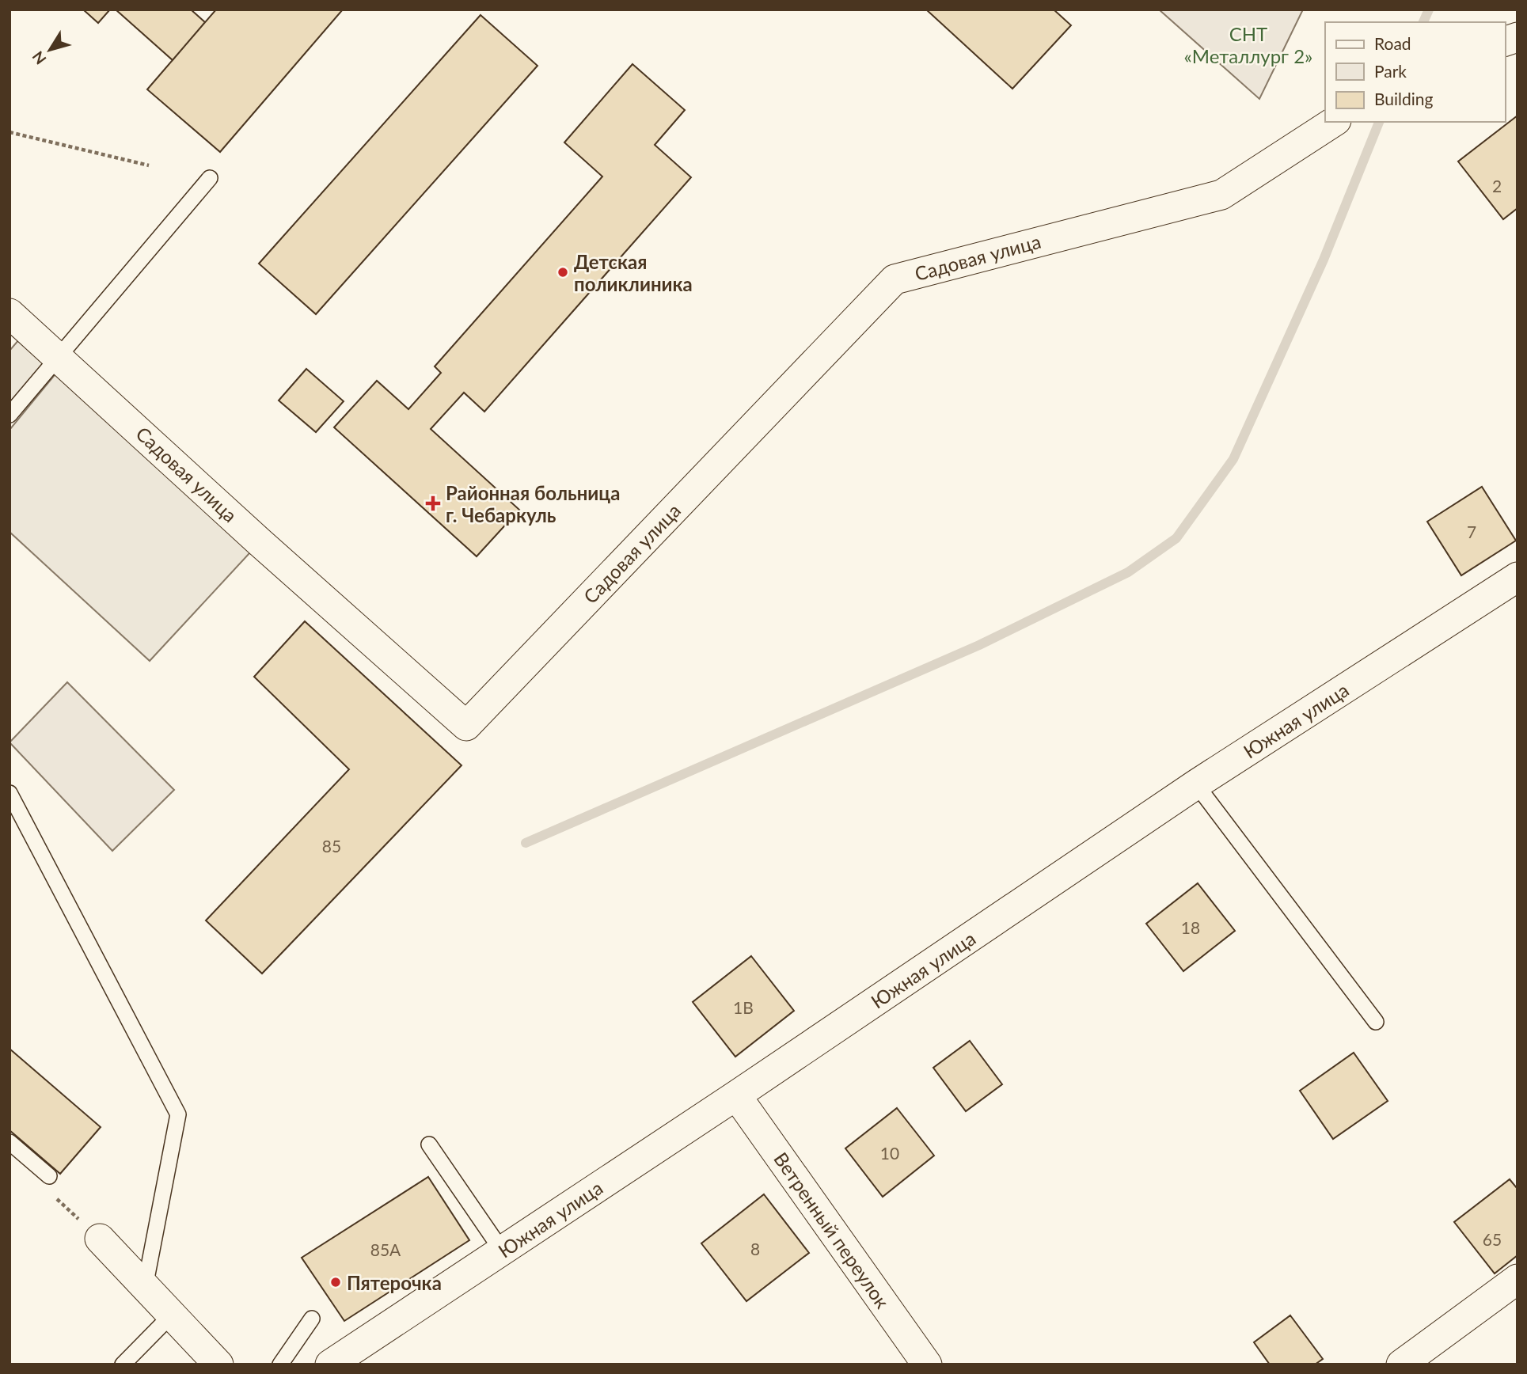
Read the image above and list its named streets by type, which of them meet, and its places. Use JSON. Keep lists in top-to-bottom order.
{
  "streets": {
    "street": ["Садовая улица", "Южная улица", "Ветренный переулок"]
  },
  "crossings": [
    ["Южная улица", "Ветренный переулок"]
  ],
  "parks": ["СНТ «Металлург 2»"],
  "places": {
    "other": ["Детская поликлиника", "Пятерочка"],
    "health": ["Районная больница г. Чебаркуль"]
  },
  "house_numbers": [
    "2",
    "7",
    "85",
    "18",
    "1В",
    "10",
    "65",
    "8",
    "85А"
  ],
  "legend": ["Road", "Park", "Building"],
  "north": "bottom left"
}
